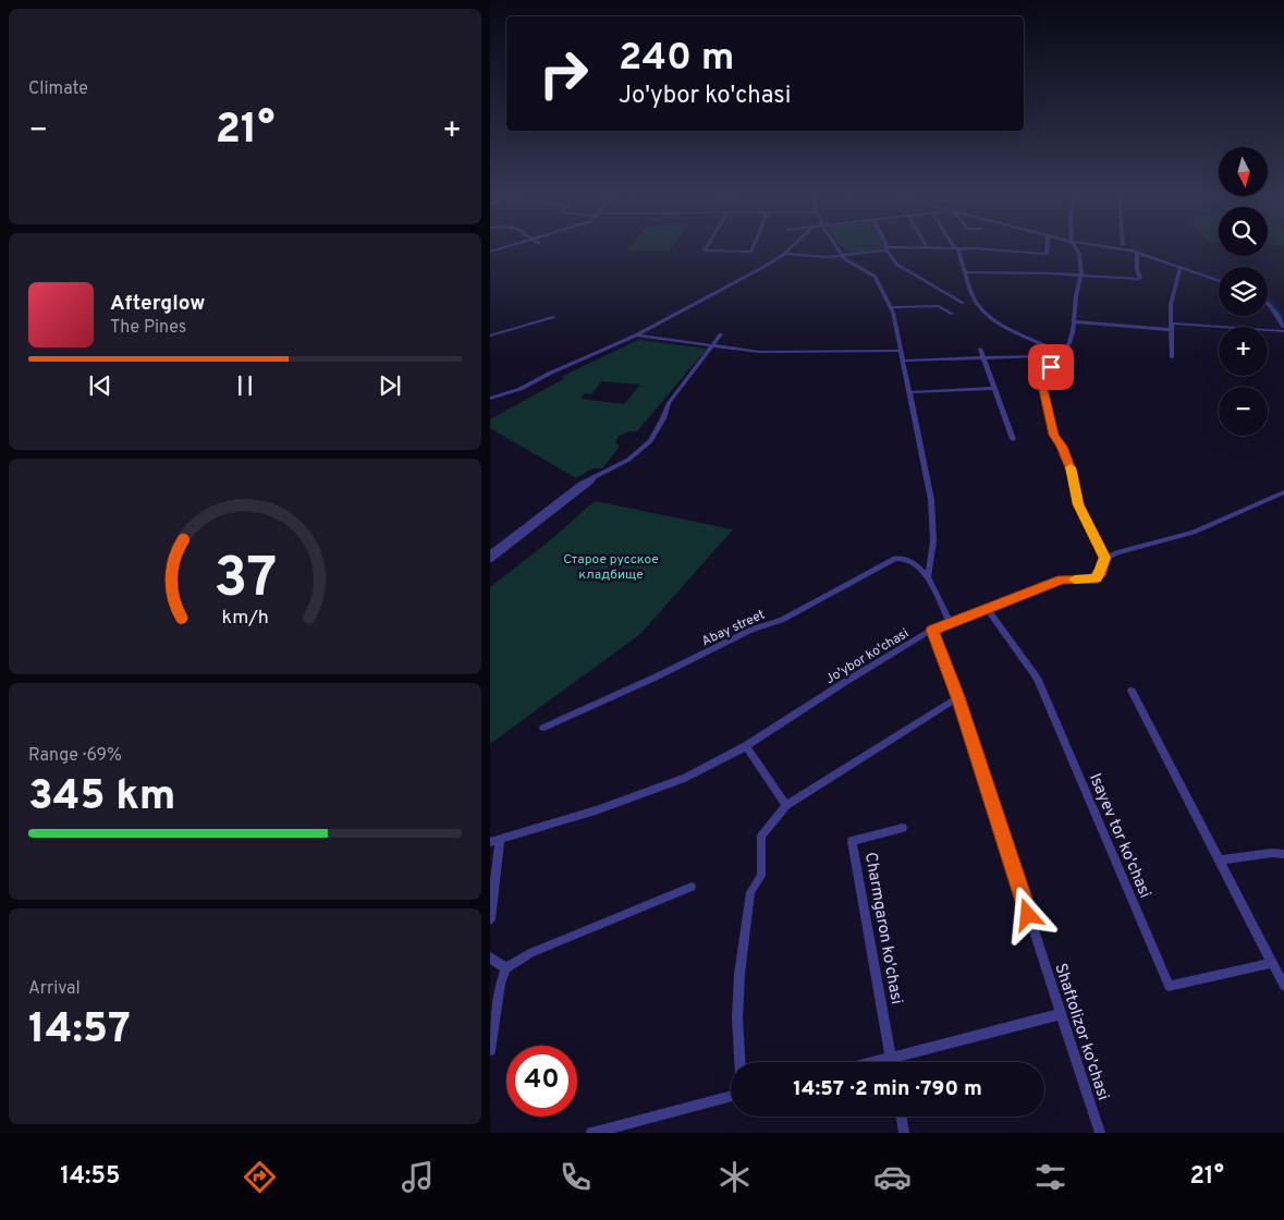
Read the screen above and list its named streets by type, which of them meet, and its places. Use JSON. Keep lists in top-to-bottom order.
{
  "streets": {
    "street": [
      "Abay street",
      "Jo'ybor ko'chasi",
      "Isayev tor ko'chasi",
      "Charmgaron ko'chasi",
      "Shaftolizor ko'chasi"
    ]
  },
  "crossings": [
    ["Jo'ybor ko'chasi", "Isayev tor ko'chasi"],
    ["Jo'ybor ko'chasi", "Shaftolizor ko'chasi"]
  ],
  "parks": ["Старое русское кладбище"],
  "north": "bottom",
  "page": {
    "tile": [
      "Climate",
      ["Range · 69%", "345 km"],
      ["Arrival", "14:57"]
    ],
    "turn": ["240 m", "Jo'ybor ko'chasi"],
    "heat": ["−", "21°", "+"],
    "map_buttons": ["+", "−"],
    "song": ["Afterglow", "The Pines"],
    "limit": "40",
    "trip": "14:57 · 2 min · 790 m",
    "tabs": ["14:55", "21°"],
    "gauge": ["37", "km/h"]
  }
}
